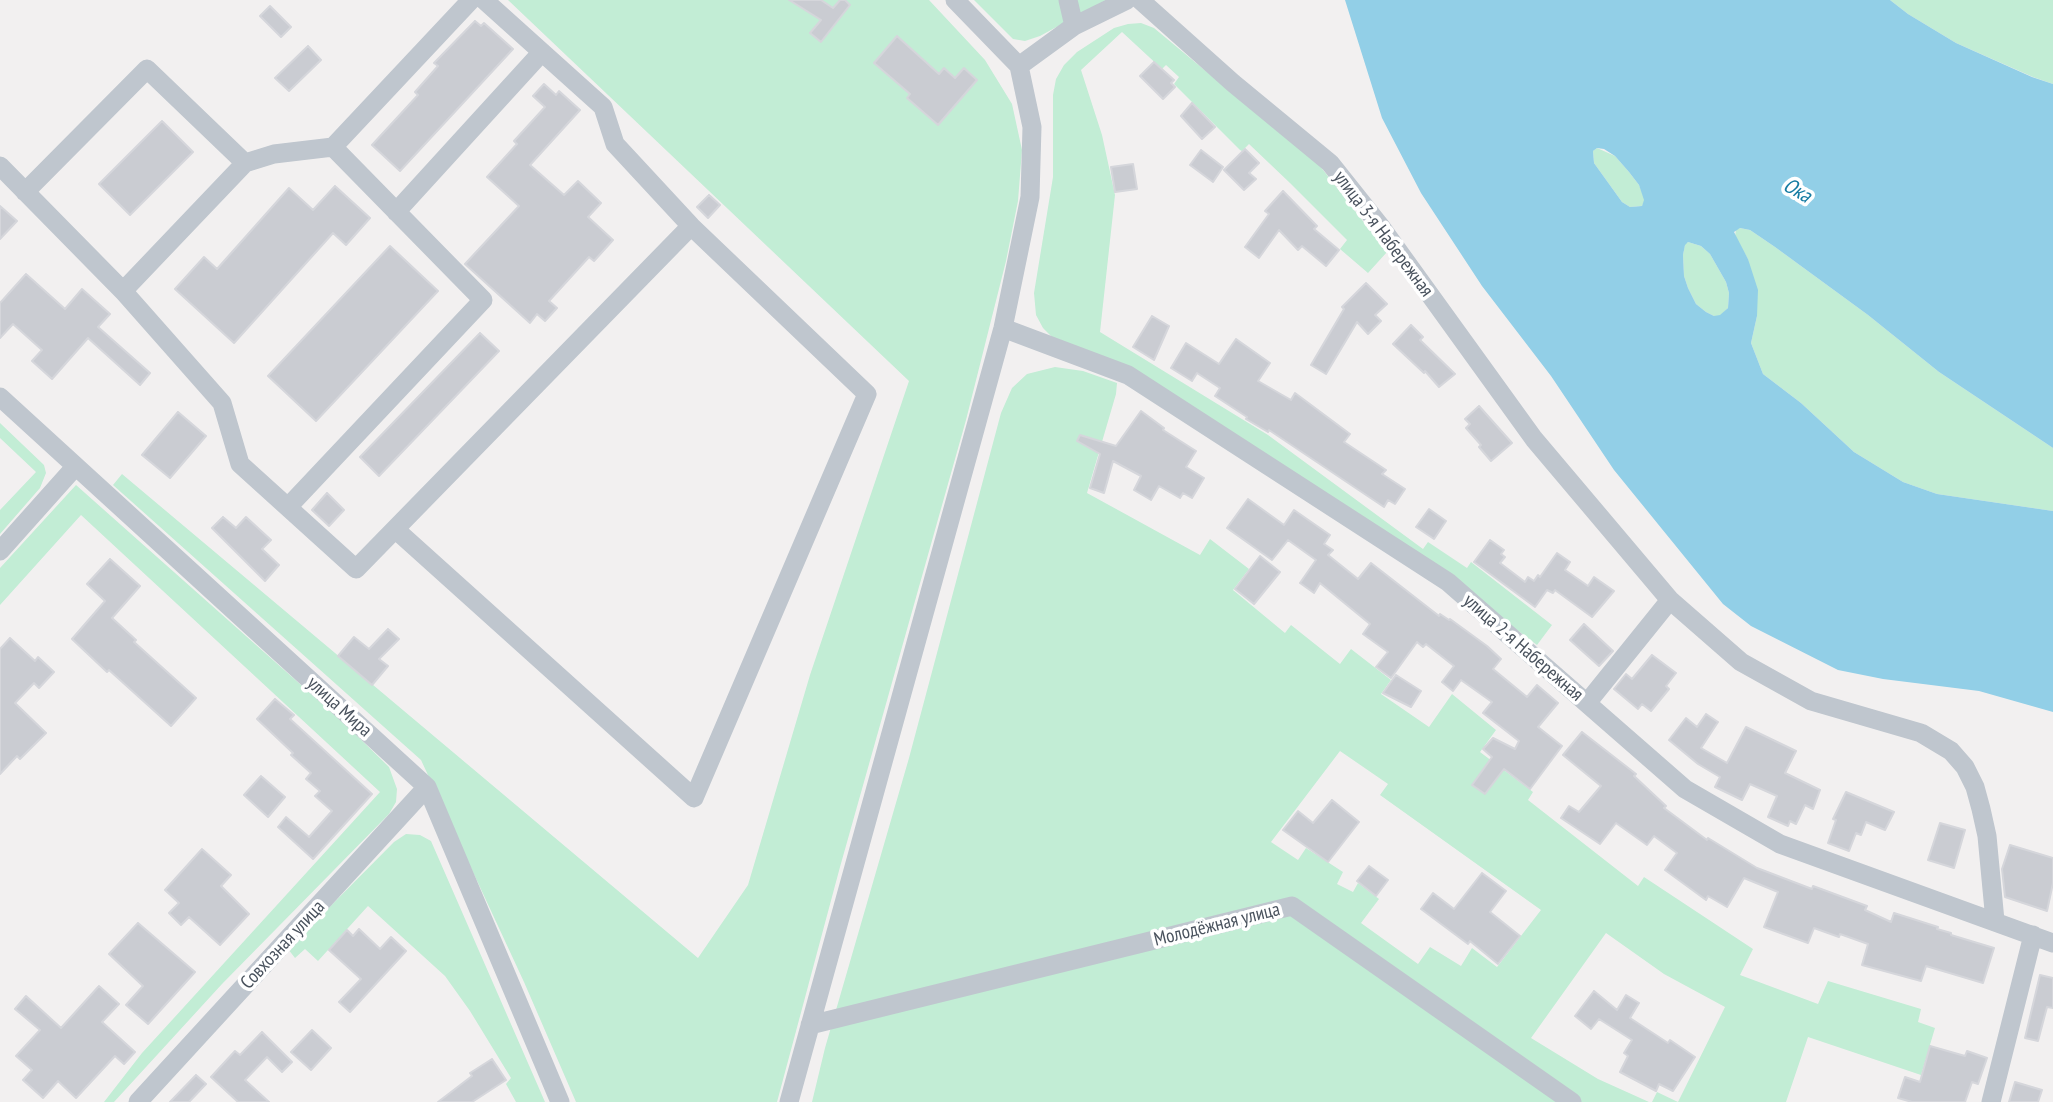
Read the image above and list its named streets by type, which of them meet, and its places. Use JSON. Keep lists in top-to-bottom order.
{
  "streets": {
    "street": [
      "улица 3-я Набережная",
      "улица 2-я Набережная",
      "улица Мира",
      "Молодёжная улица",
      "Совхозная улица"
    ]
  },
  "crossings": [
    ["улица 3-я Набережная", "улица 2-я Набережная"],
    ["улица Мира", "Совхозная улица"]
  ],
  "water": ["Ока"]
}
